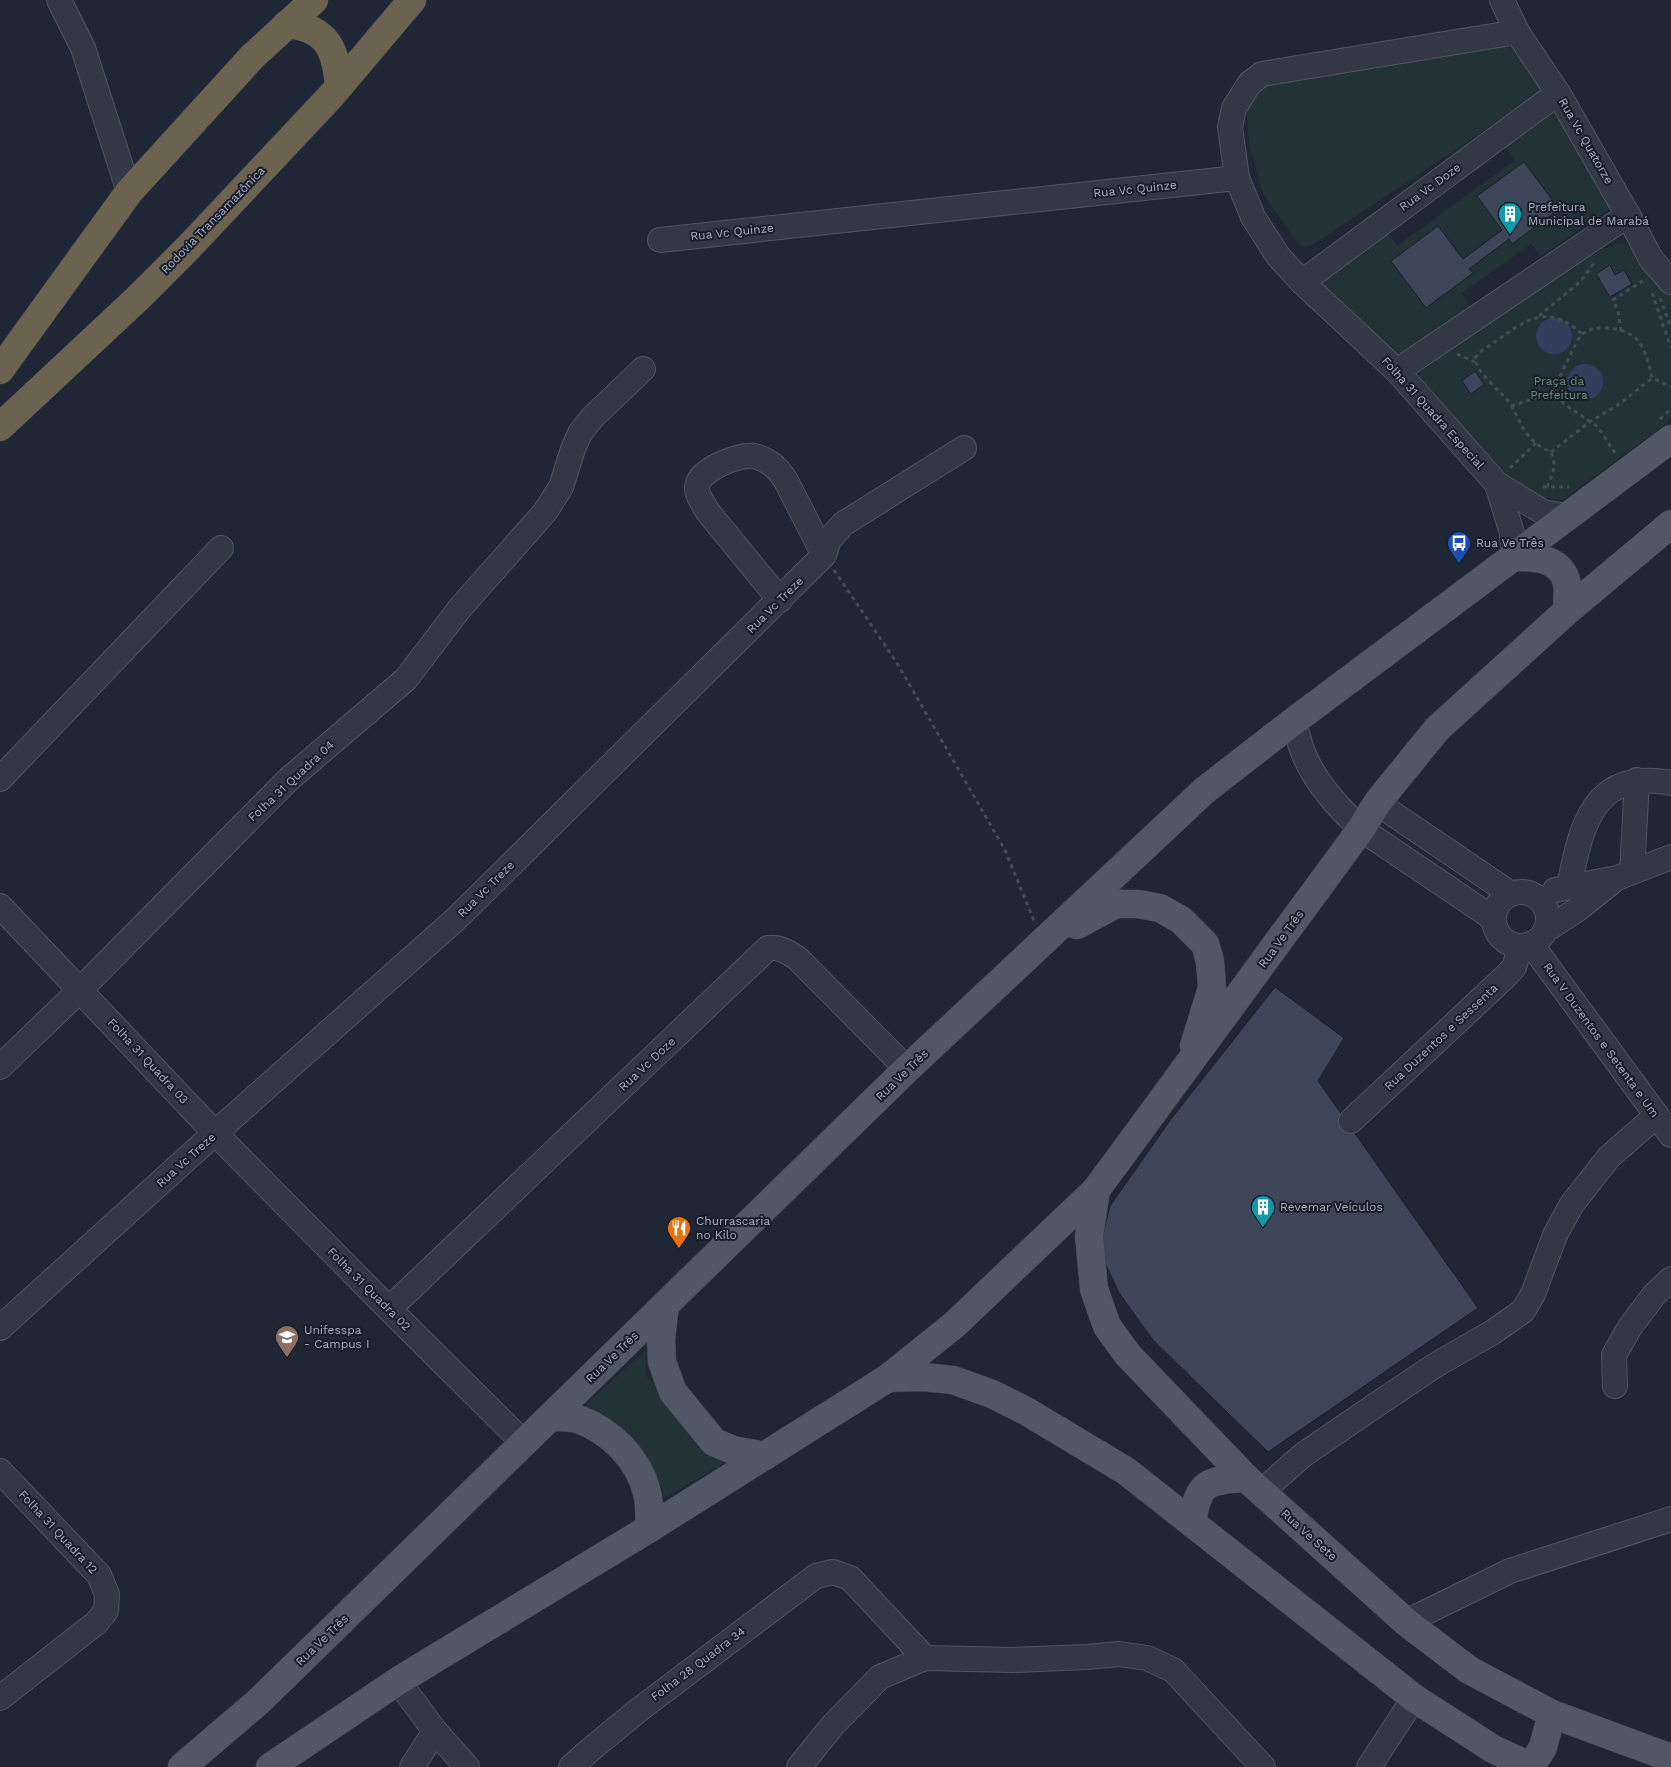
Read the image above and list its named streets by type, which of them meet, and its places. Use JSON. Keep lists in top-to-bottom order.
{
  "streets": {
    "highway": ["Rodovia Transamazônica"],
    "main road": ["Rua Ve Três", "Rua Ve Sete"],
    "street": [
      "Rua Vc Quatorze",
      "Rua Vc Doze",
      "Rua Vc Quinze",
      "Folha 31 Quadra Especial",
      "Rua Vc Treze",
      "Folha 31 Quadra 04",
      "Rua Duzentos e Sessenta",
      "Rua V Duzentos e Setenta e Um",
      "Folha 31 Quadra 03",
      "Folha 31 Quadra 02",
      "Folha 31 Quadra 12",
      "Folha 28 Quadra 34"
    ]
  },
  "crossings": [
    ["Rua Vc Quatorze", "Rua Vc Doze"],
    ["Rua Vc Doze", "Folha 31 Quadra Especial"],
    ["Rua Vc Doze", "Rua Ve Três"],
    ["Rua Vc Doze", "Folha 31 Quadra 02"],
    ["Rua Vc Quinze", "Folha 31 Quadra Especial"],
    ["Folha 31 Quadra Especial", "Rua Ve Três"],
    ["Rua Vc Treze", "Folha 31 Quadra 03"],
    ["Rua Vc Treze", "Folha 31 Quadra 02"],
    ["Folha 31 Quadra 04", "Folha 31 Quadra 03"],
    ["Rua Ve Três", "Folha 31 Quadra 02"],
    ["Rua Ve Três", "Rua Ve Sete"],
    ["Rua Duzentos e Sessenta", "Rua V Duzentos e Setenta e Um"],
    ["Folha 31 Quadra 03", "Folha 31 Quadra 02"]
  ],
  "parks": ["Praça da Prefeitura"],
  "places": {
    "building": ["Prefeitura Municipal de Marabá", "Revemar Veículos"],
    "bus stop": ["Rua Ve Três"],
    "restaurant": ["Churrascaria no Kilo"],
    "school or university": ["Unifesspa - Campus I"]
  }
}
